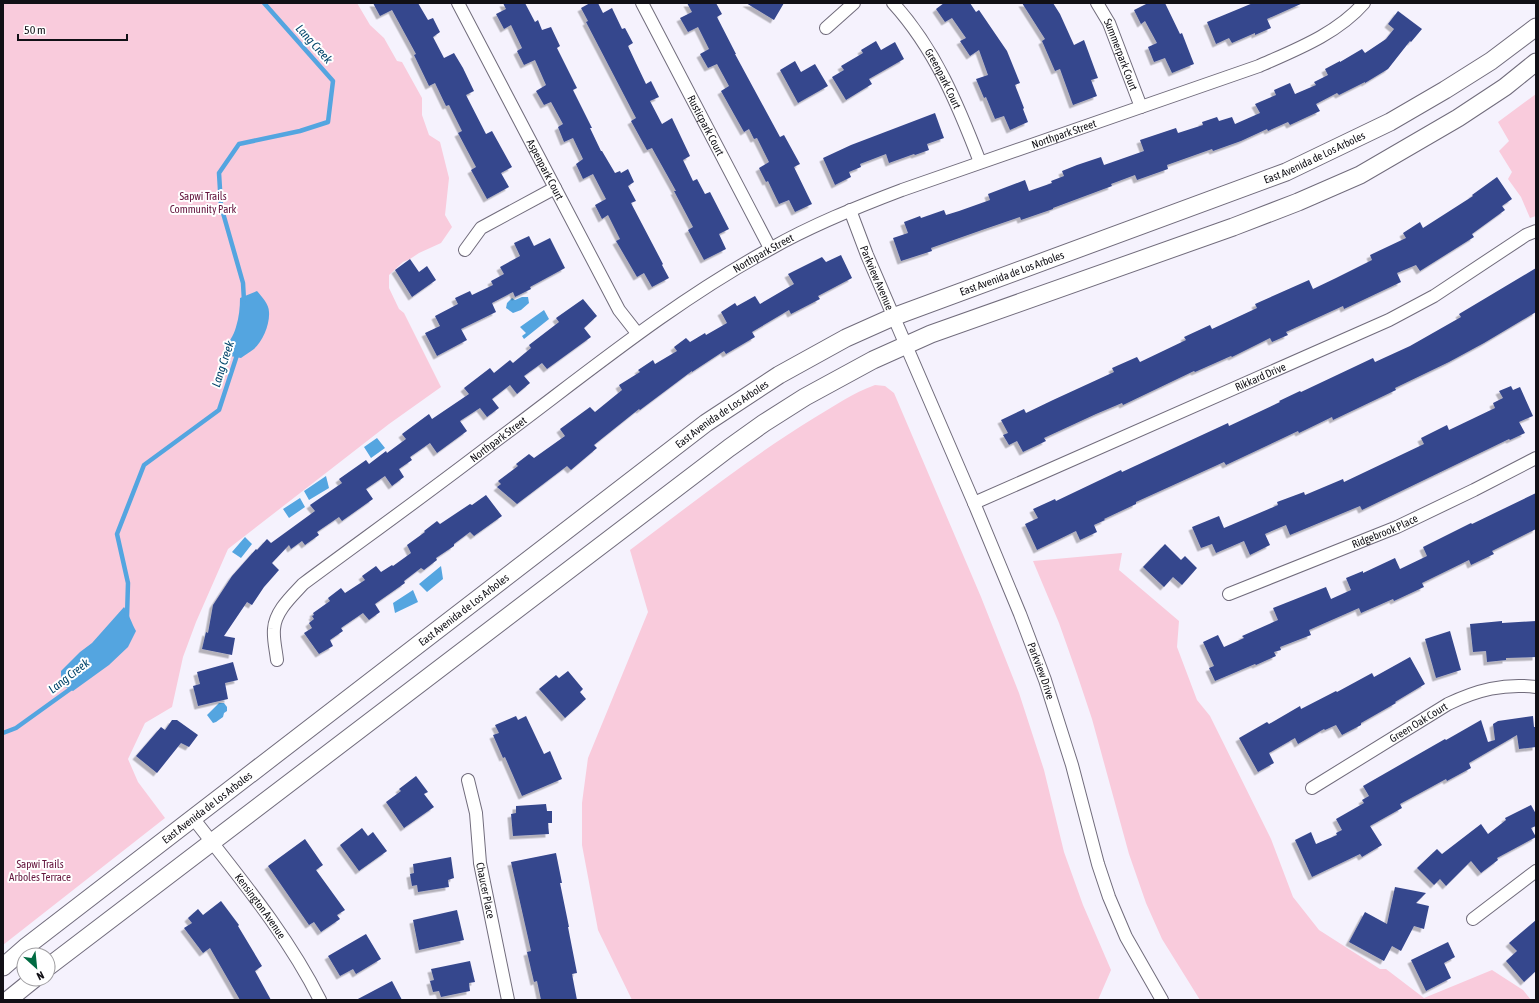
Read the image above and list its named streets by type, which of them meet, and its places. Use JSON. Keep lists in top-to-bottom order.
{
  "streets": {
    "main road": ["East Avenida de Los Arboles"],
    "street": [
      "Summerpark Court",
      "Greenpark Court",
      "Rusticpark Court",
      "Northpark Street",
      "Aspenpark Court",
      "Parkview Avenue",
      "Rikkard Drive",
      "Ridgebrook Place",
      "Parkview Drive",
      "Green Oak Court",
      "Chaucer Place",
      "Kensington Avenue"
    ]
  },
  "crossings": [
    ["Summerpark Court", "Northpark Street"],
    ["Greenpark Court", "Northpark Street"],
    ["Rusticpark Court", "Northpark Street"],
    ["Northpark Street", "Aspenpark Court"],
    ["Northpark Street", "Parkview Avenue"],
    ["East Avenida de Los Arboles", "Parkview Avenue"],
    ["East Avenida de Los Arboles", "Kensington Avenue"],
    ["Parkview Avenue", "Parkview Drive"],
    ["Rikkard Drive", "Parkview Drive"]
  ],
  "water": ["Lang Creek"],
  "parks": ["Sapwi Trails Community Park", "Sapwi Trails Arboles Terrace"],
  "scale_bar": "50 m",
  "north": "bottom right"
}
